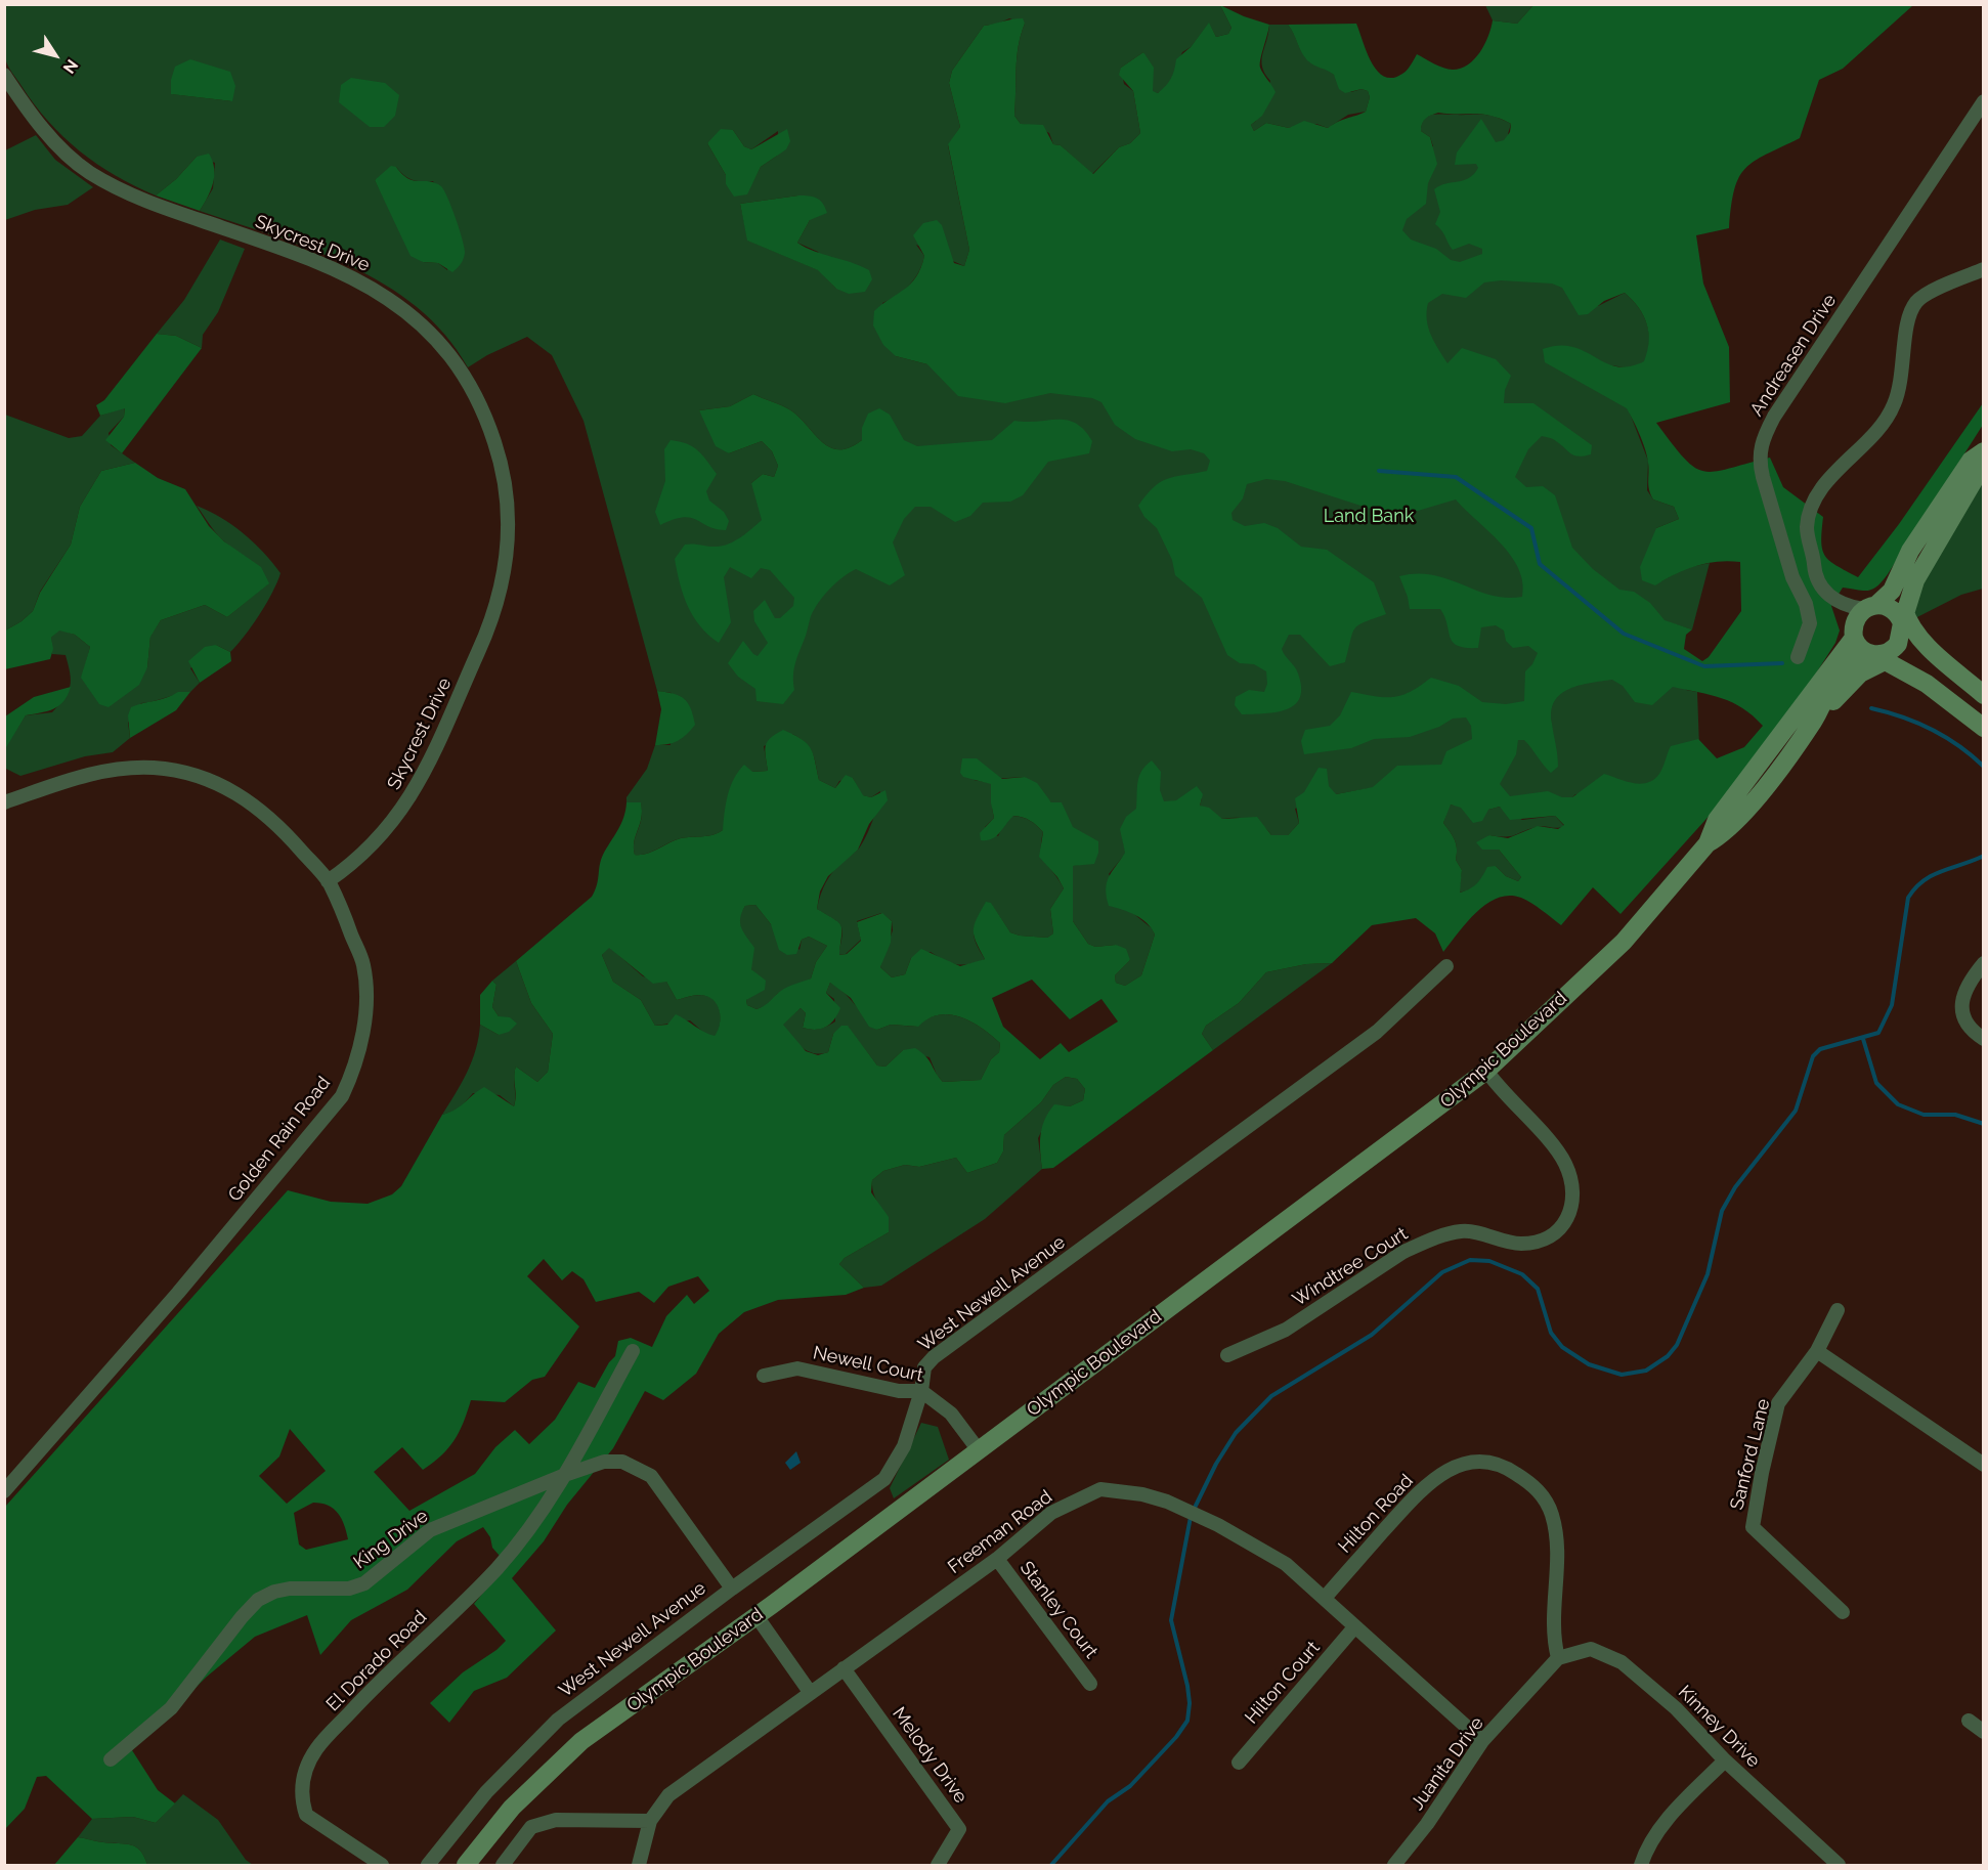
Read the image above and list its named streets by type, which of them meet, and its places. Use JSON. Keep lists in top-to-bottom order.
{
  "streets": {
    "main road": ["Olympic Boulevard"],
    "street": [
      "Skycrest Drive",
      "Andreasen Drive",
      "Golden Rain Road",
      "Windtree Court",
      "West Newell Avenue",
      "Newell Court",
      "Sanford Lane",
      "Hilton Road",
      "Freeman Road",
      "King Drive",
      "Stanley Court",
      "El Dorado Road",
      "Hilton Court",
      "Kinney Drive",
      "Melody Drive",
      "Juanita Drive"
    ]
  },
  "crossings": [
    ["Skycrest Drive", "Golden Rain Road"],
    ["Olympic Boulevard", "Windtree Court"],
    ["Olympic Boulevard", "Newell Court"],
    ["West Newell Avenue", "Newell Court"],
    ["West Newell Avenue", "King Drive"],
    ["Hilton Road", "Freeman Road"],
    ["Hilton Road", "Kinney Drive"],
    ["Hilton Road", "Juanita Drive"],
    ["Freeman Road", "Stanley Court"],
    ["Freeman Road", "Hilton Court"],
    ["Freeman Road", "Melody Drive"],
    ["Freeman Road", "Juanita Drive"],
    ["King Drive", "El Dorado Road"],
    ["Kinney Drive", "Juanita Drive"]
  ],
  "parks": ["Land Bank"],
  "north": "bottom right"
}
